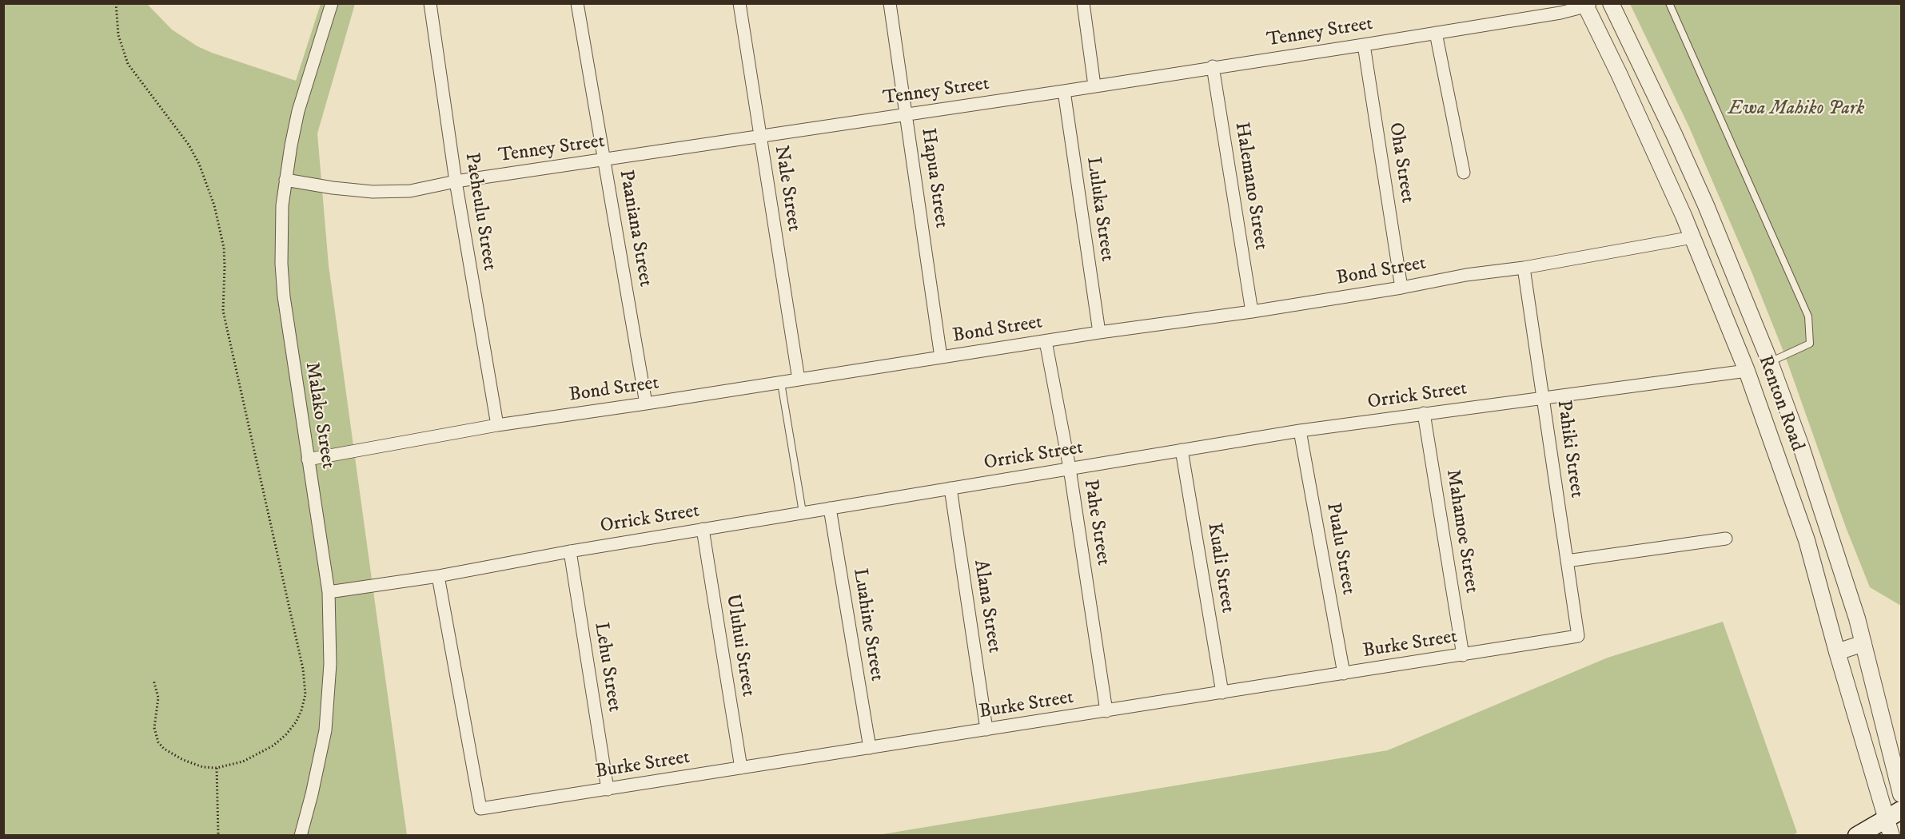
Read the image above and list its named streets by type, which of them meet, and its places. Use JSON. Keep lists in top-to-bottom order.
{
  "streets": {
    "street": [
      "Tenney Street",
      "Oha Street",
      "Hapua Street",
      "Halemano Street",
      "Nale Street",
      "Luluka Street",
      "Paeheulu Street",
      "Paaniana Street",
      "Bond Street",
      "Orrick Street",
      "Renton Road",
      "Malako Street",
      "Pahiki Street",
      "Pahe Street",
      "Mahamoe Street",
      "Pualu Street",
      "Kuali Street",
      "Alana Street",
      "Luahine Street",
      "Burke Street",
      "Uluhui Street",
      "Lehu Street"
    ]
  },
  "crossings": [
    ["Tenney Street", "Oha Street"],
    ["Tenney Street", "Hapua Street"],
    ["Tenney Street", "Halemano Street"],
    ["Tenney Street", "Nale Street"],
    ["Tenney Street", "Luluka Street"],
    ["Tenney Street", "Paeheulu Street"],
    ["Tenney Street", "Paaniana Street"],
    ["Tenney Street", "Renton Road"],
    ["Tenney Street", "Malako Street"],
    ["Oha Street", "Bond Street"],
    ["Hapua Street", "Bond Street"],
    ["Halemano Street", "Bond Street"],
    ["Nale Street", "Bond Street"],
    ["Luluka Street", "Bond Street"],
    ["Paeheulu Street", "Bond Street"],
    ["Paaniana Street", "Bond Street"],
    ["Bond Street", "Renton Road"],
    ["Bond Street", "Malako Street"],
    ["Bond Street", "Pahiki Street"],
    ["Bond Street", "Pahe Street"],
    ["Orrick Street", "Renton Road"],
    ["Orrick Street", "Malako Street"],
    ["Orrick Street", "Pahiki Street"],
    ["Orrick Street", "Pahe Street"],
    ["Orrick Street", "Mahamoe Street"],
    ["Orrick Street", "Pualu Street"],
    ["Orrick Street", "Kuali Street"],
    ["Orrick Street", "Alana Street"],
    ["Orrick Street", "Luahine Street"],
    ["Orrick Street", "Burke Street"],
    ["Orrick Street", "Uluhui Street"],
    ["Orrick Street", "Lehu Street"],
    ["Pahiki Street", "Burke Street"],
    ["Pahe Street", "Burke Street"],
    ["Mahamoe Street", "Burke Street"],
    ["Pualu Street", "Burke Street"],
    ["Kuali Street", "Burke Street"],
    ["Alana Street", "Burke Street"],
    ["Luahine Street", "Burke Street"],
    ["Burke Street", "Uluhui Street"],
    ["Burke Street", "Lehu Street"]
  ],
  "parks": ["Ewa Mahiko Park"]
}
